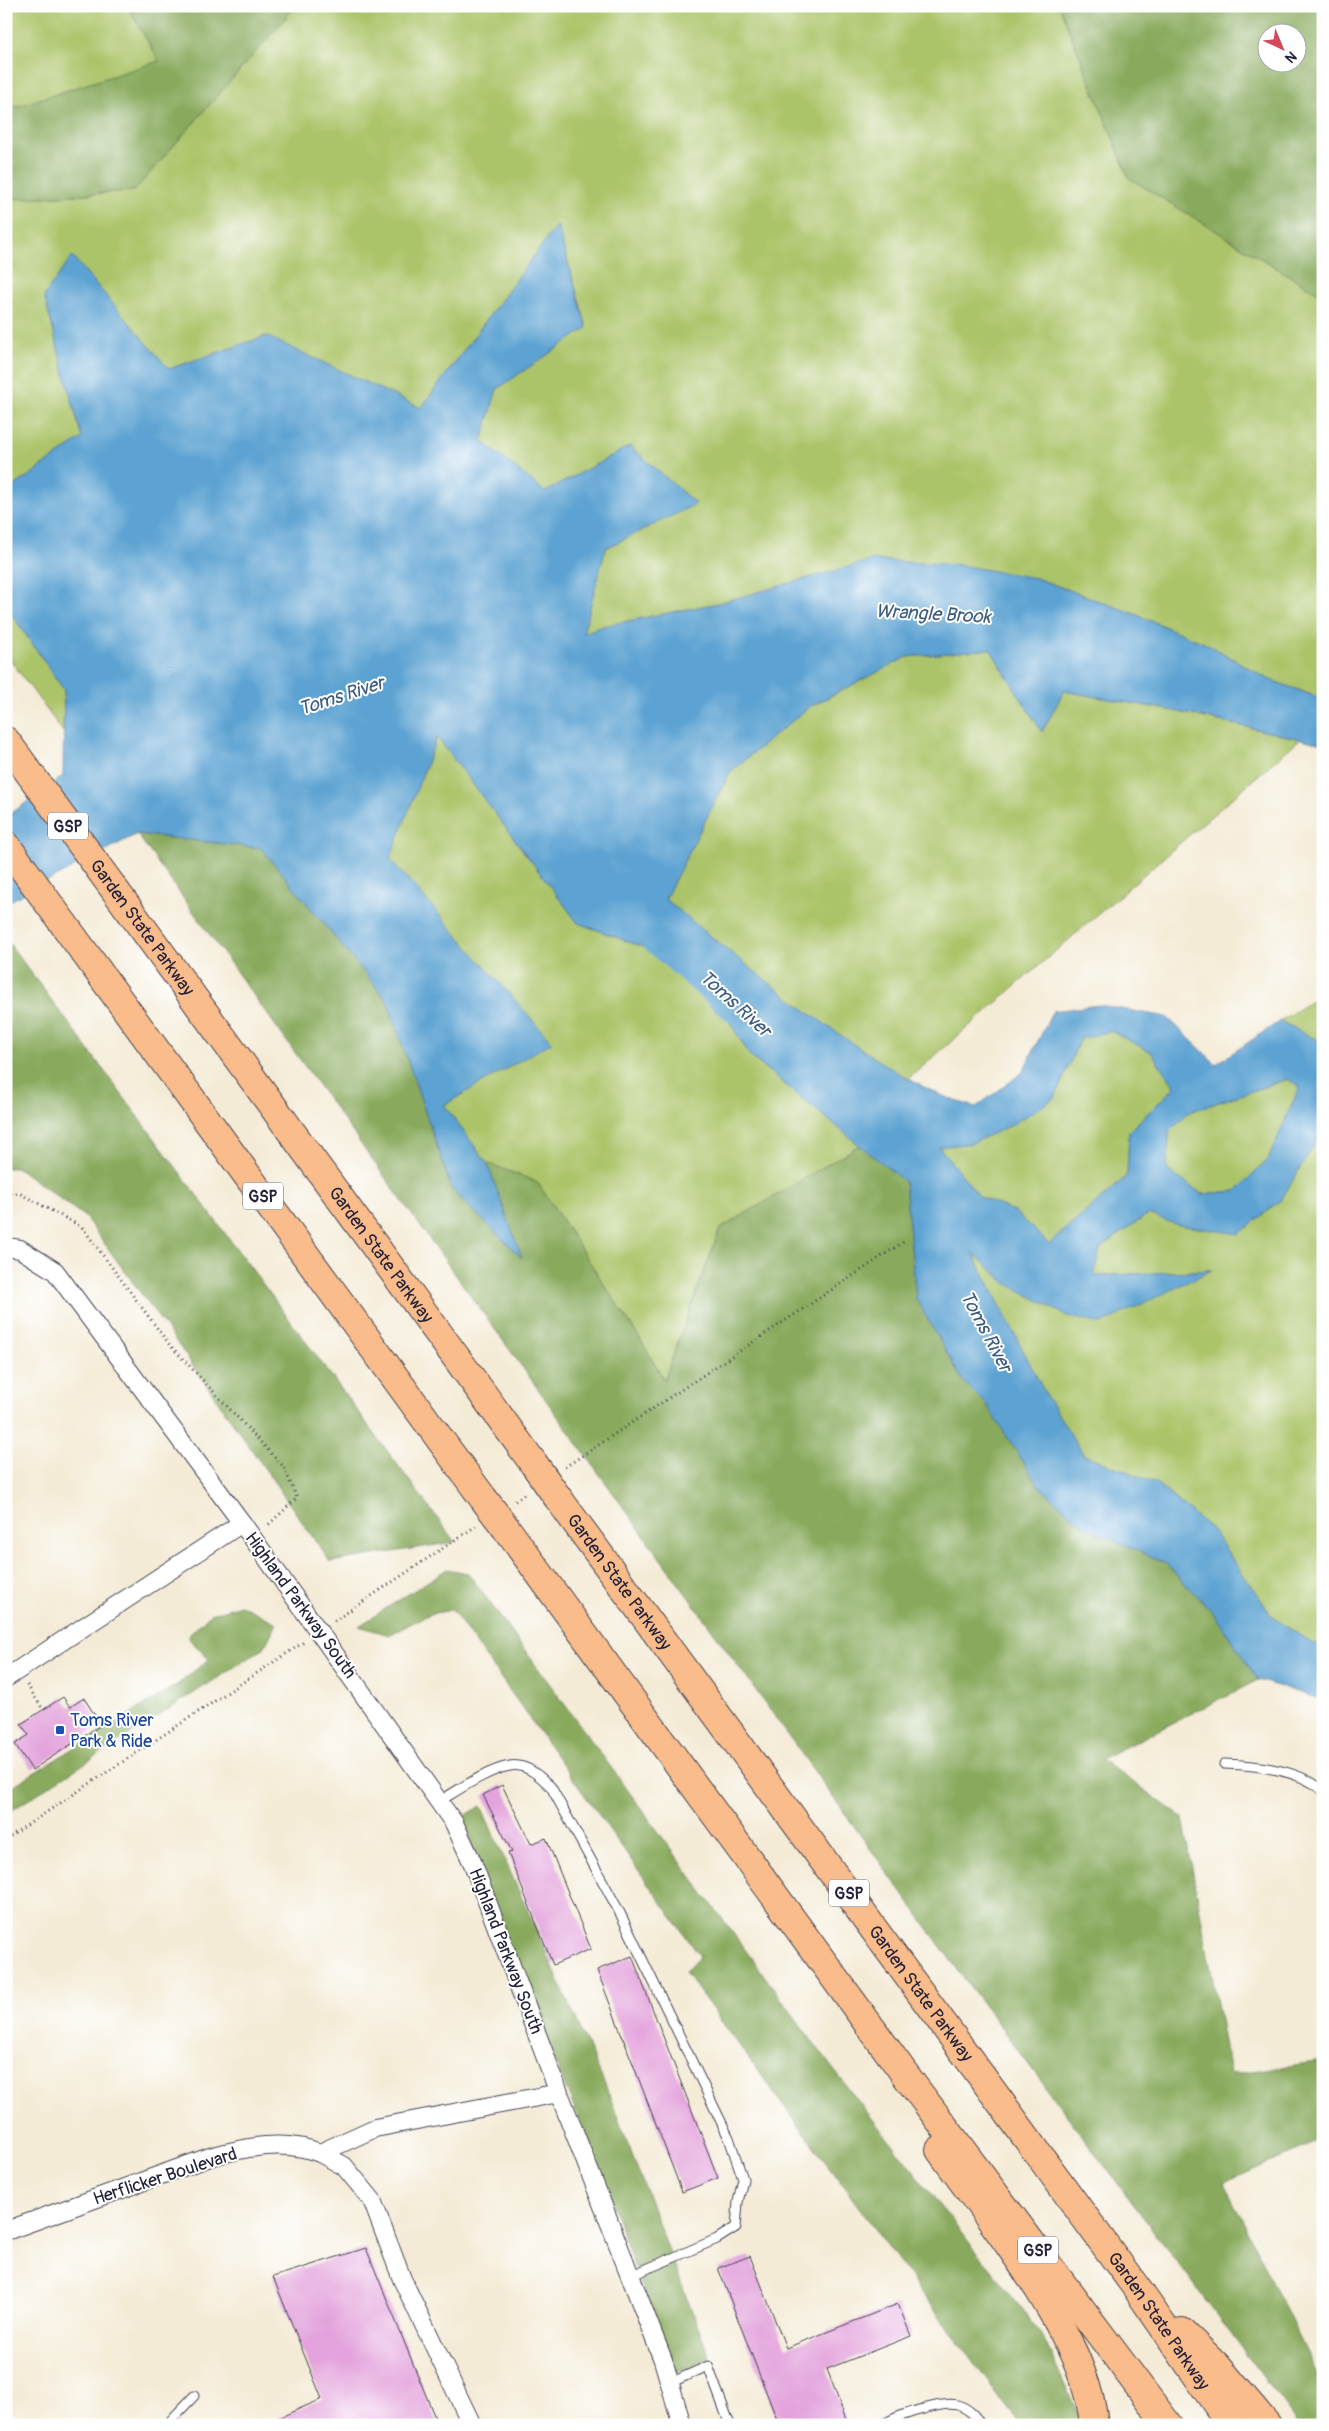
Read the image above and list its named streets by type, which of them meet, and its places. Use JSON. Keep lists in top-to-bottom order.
{
  "streets": {
    "highway": ["GSP", "Garden State Parkway"],
    "street": ["Highland Parkway South", "Herflicker Boulevard"]
  },
  "water": ["Wrangle Brook", "Toms River"],
  "places": {
    "transit": ["Toms River Park & Ride"]
  },
  "north": "bottom right"
}
